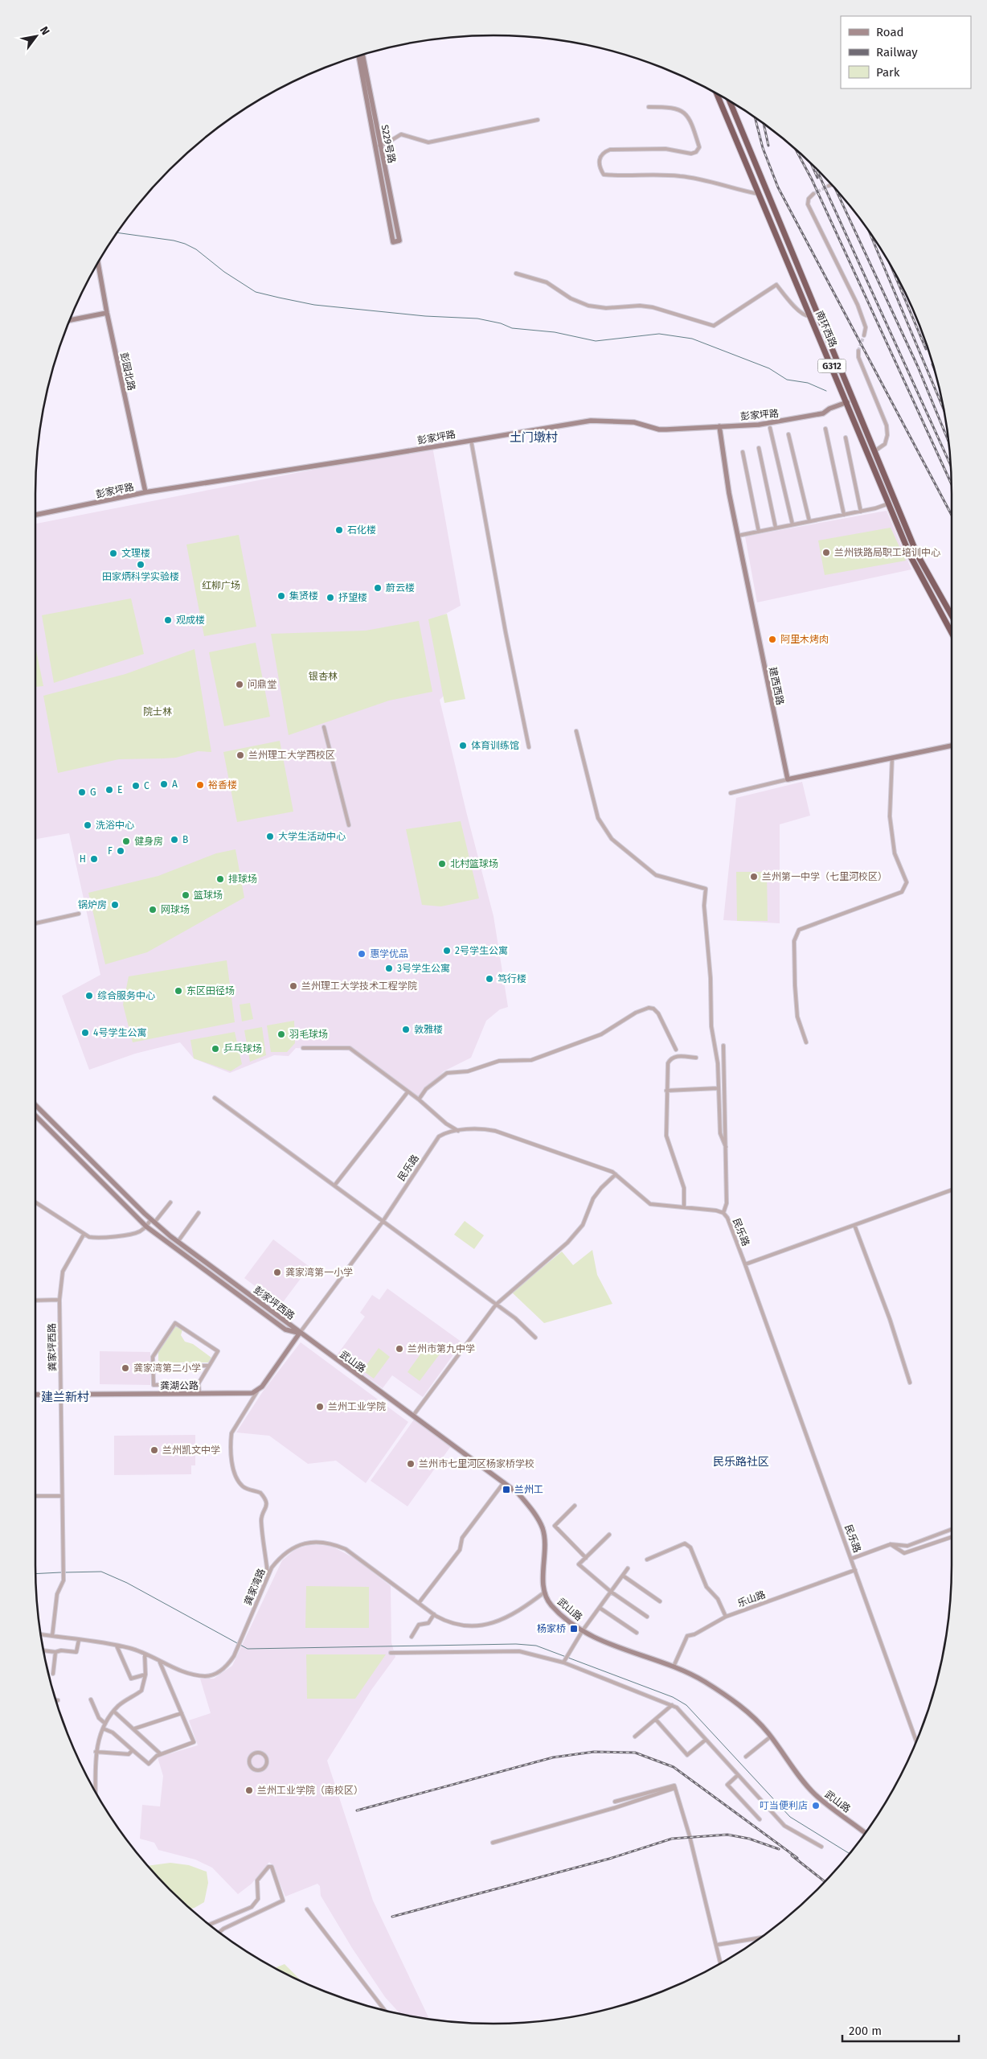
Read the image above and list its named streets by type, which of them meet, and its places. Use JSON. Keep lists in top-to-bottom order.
{
  "streets": {
    "highway": ["南环西路", "G312"],
    "street": [
      "S229号路",
      "彭园北路",
      "彭家坪路",
      "建西西路",
      "民乐路",
      "彭家坪西路",
      "龚家坪西路",
      "武山路",
      "龚湖公路",
      "龚家湾路",
      "乐山路"
    ]
  },
  "crossings": [
    ["南环西路", "彭家坪路"],
    ["彭园北路", "彭家坪路"],
    ["彭家坪路", "建西西路"],
    ["民乐路", "彭家坪西路"],
    ["民乐路", "武山路"],
    ["民乐路", "乐山路"],
    ["彭家坪西路", "武山路"],
    ["龚家坪西路", "龚湖公路"],
    ["武山路", "龚家湾路"],
    ["武山路", "乐山路"]
  ],
  "districts": ["土门墩村", "建兰新村", "民乐路社区"],
  "parks": ["红柳广场", "银杏林", "院士林"],
  "places": {
    "other": [
      "石化楼",
      "兰州铁路局职工培训中心",
      "文理楼",
      "田家炳科学实验楼",
      "蔚云楼",
      "集贤楼",
      "抒望楼",
      "观成楼",
      "阿里木烤肉",
      "问鼎堂",
      "体育训练馆",
      "兰州理工大学西校区",
      "A",
      "裕香楼",
      "C",
      "E",
      "G",
      "洗浴中心",
      "大学生活动中心",
      "B",
      "健身房",
      "F",
      "H",
      "北村篮球场",
      "兰州第一中学（七里河校区）",
      "排球场",
      "篮球场",
      "锅炉房",
      "网球场",
      "2号学生公寓",
      "惠学优品",
      "3号学生公寓",
      "笃行楼",
      "兰州理工大学技术工程学院",
      "东区田径场",
      "综合服务中心",
      "敦雅楼",
      "4号学生公寓",
      "羽毛球场",
      "乒乓球场",
      "龚家湾第一小学",
      "兰州市第九中学",
      "龚家湾第二小学",
      "兰州工业学院",
      "兰州凯文中学",
      "兰州市七里河区杨家桥学校",
      "兰州工业学院（南校区）",
      "叮当便利店"
    ],
    "transit": ["兰州工", "杨家桥"]
  },
  "legend": ["Road", "Railway", "Park"],
  "scale_bar": "200 m",
  "north": "top right"
}
